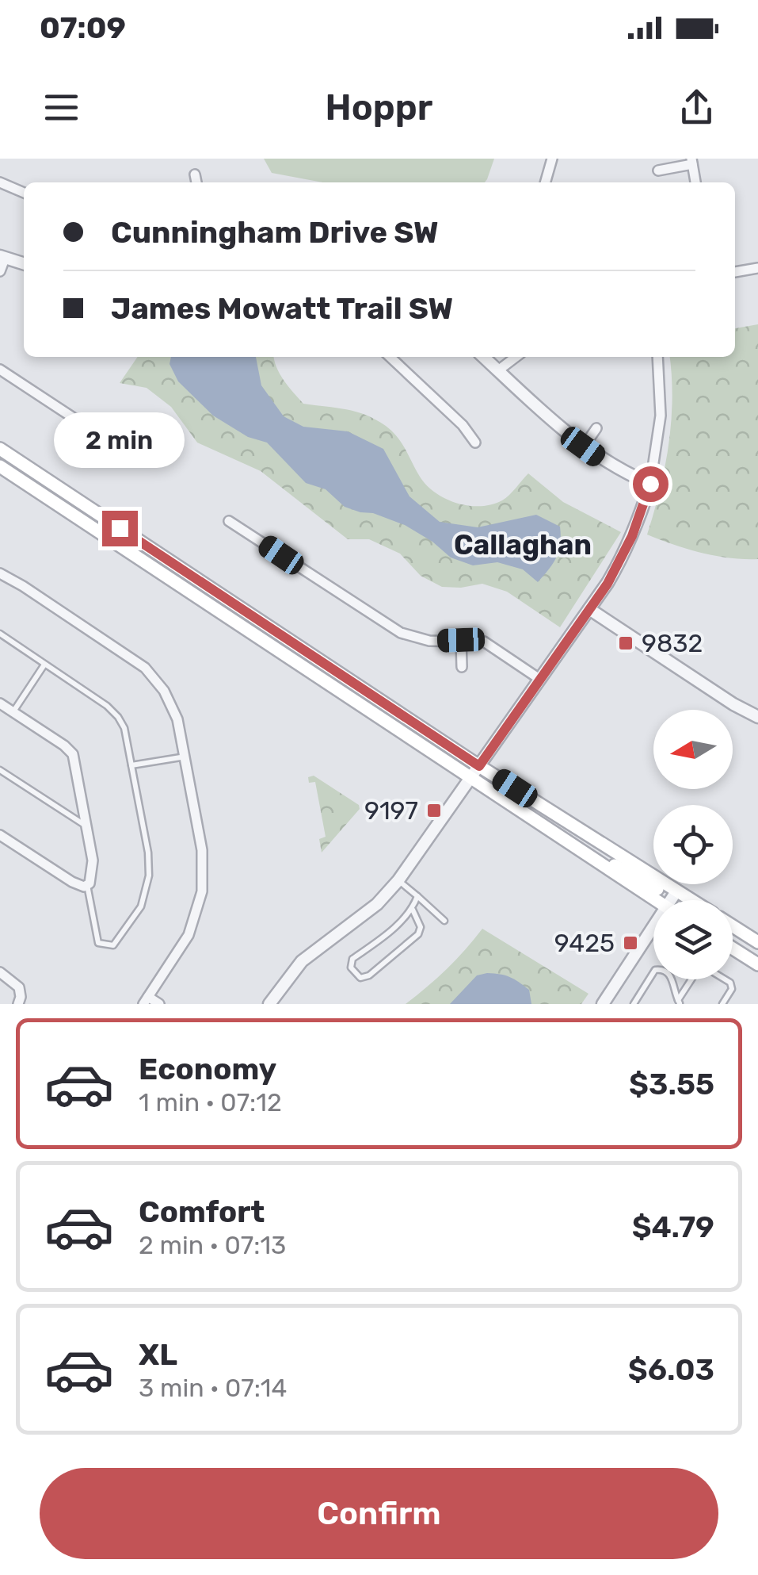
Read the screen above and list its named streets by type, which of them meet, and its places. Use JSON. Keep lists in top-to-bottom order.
{
  "districts": ["Callaghan"],
  "places": {
    "transit": ["9832", "9197", "9425"]
  },
  "north": "left",
  "page": {
    "status": "07:09",
    "header": "Hoppr",
    "banner": ["Cunningham Drive SW", "James Mowatt Trail SW"],
    "bubble": "2 min",
    "list": [
      {
        "name": "Economy",
        "note": "1 min · 07:12",
        "value": "$3.55"
      },
      {
        "name": "Comfort",
        "note": "2 min · 07:13",
        "value": "$4.79"
      },
      {
        "name": "XL",
        "note": "3 min · 07:14",
        "value": "$6.03"
      }
    ],
    "buttons": "Confirm"
  }
}
